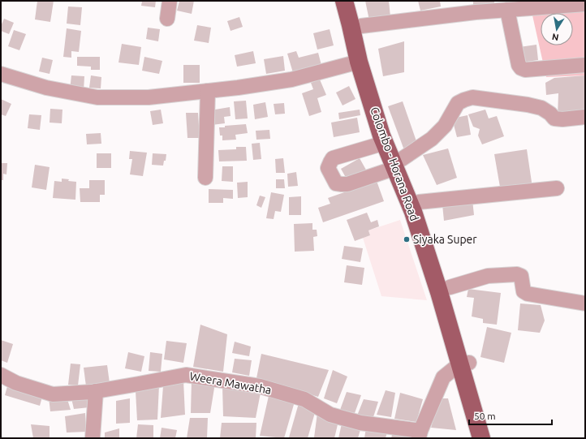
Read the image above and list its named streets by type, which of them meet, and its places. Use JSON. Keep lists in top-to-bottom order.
{
  "streets": {
    "main road": ["Colombo - Horana Road"],
    "street": ["Weera Mawatha"]
  },
  "places": ["Siyaka Super"],
  "scale_bar": "50 m",
  "north": "bottom"
}
